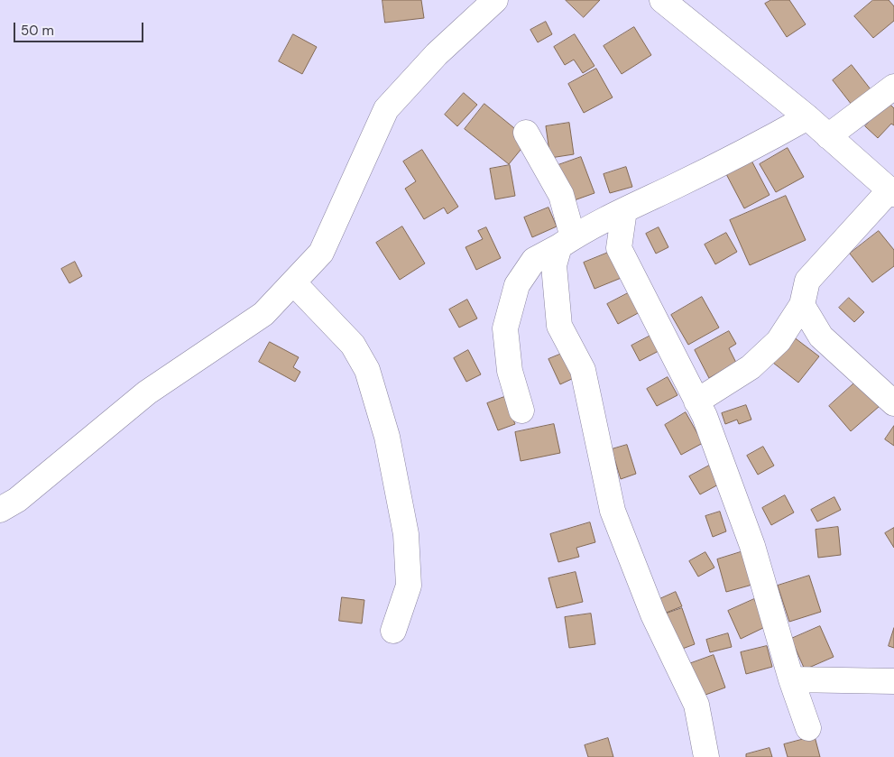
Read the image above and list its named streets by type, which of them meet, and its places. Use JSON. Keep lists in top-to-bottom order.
{
  "scale_bar": "50 m"
}
